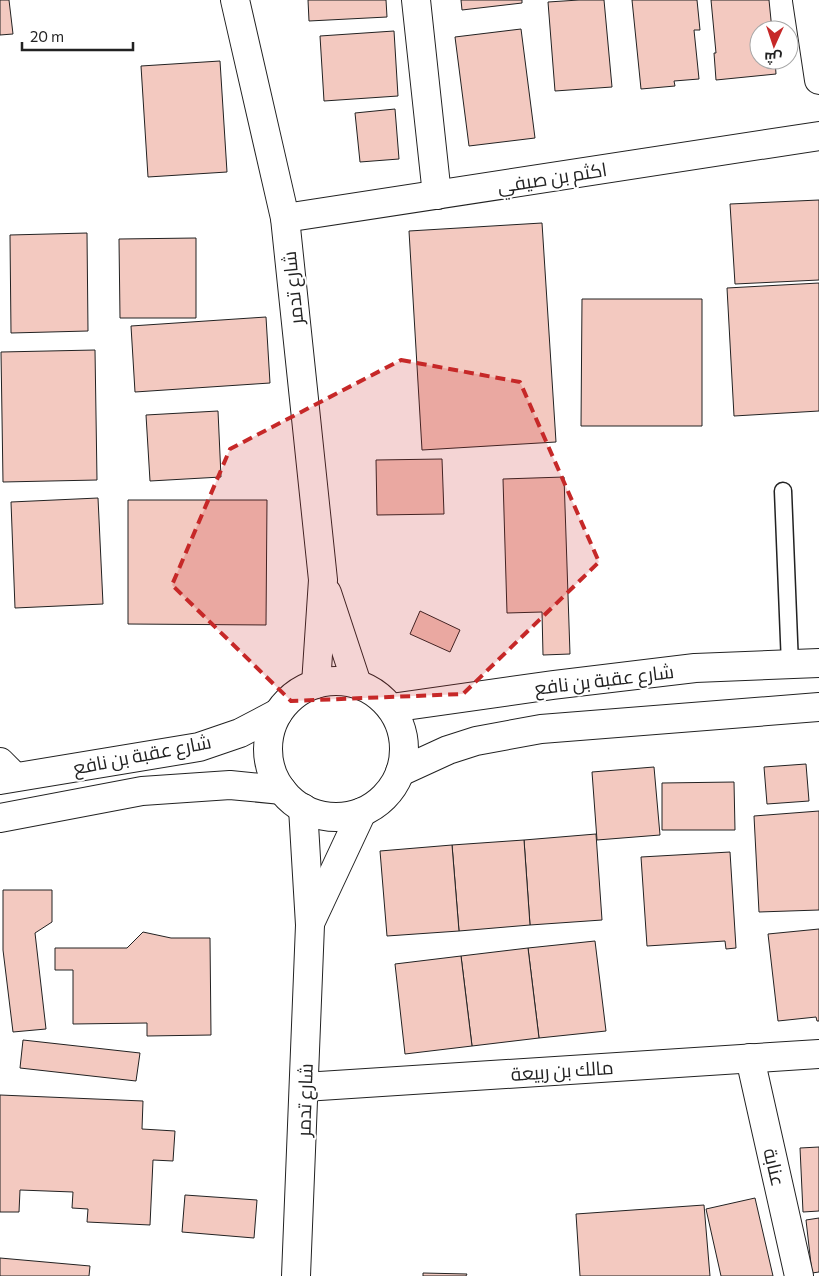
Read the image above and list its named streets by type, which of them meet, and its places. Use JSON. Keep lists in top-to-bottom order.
{
  "streets": {
    "street": [
      "اكثم بن صيفي",
      "شارع تدمر",
      "شارع عقبة بن نافع",
      "مالك بن ربيعة",
      "عنابة"
    ]
  },
  "crossings": [
    ["اكثم بن صيفي", "شارع تدمر"],
    ["شارع تدمر", "شارع عقبة بن نافع"],
    ["شارع تدمر", "مالك بن ربيعة"],
    ["مالك بن ربيعة", "عنابة"]
  ],
  "scale_bar": "20 m",
  "north": "bottom"
}
